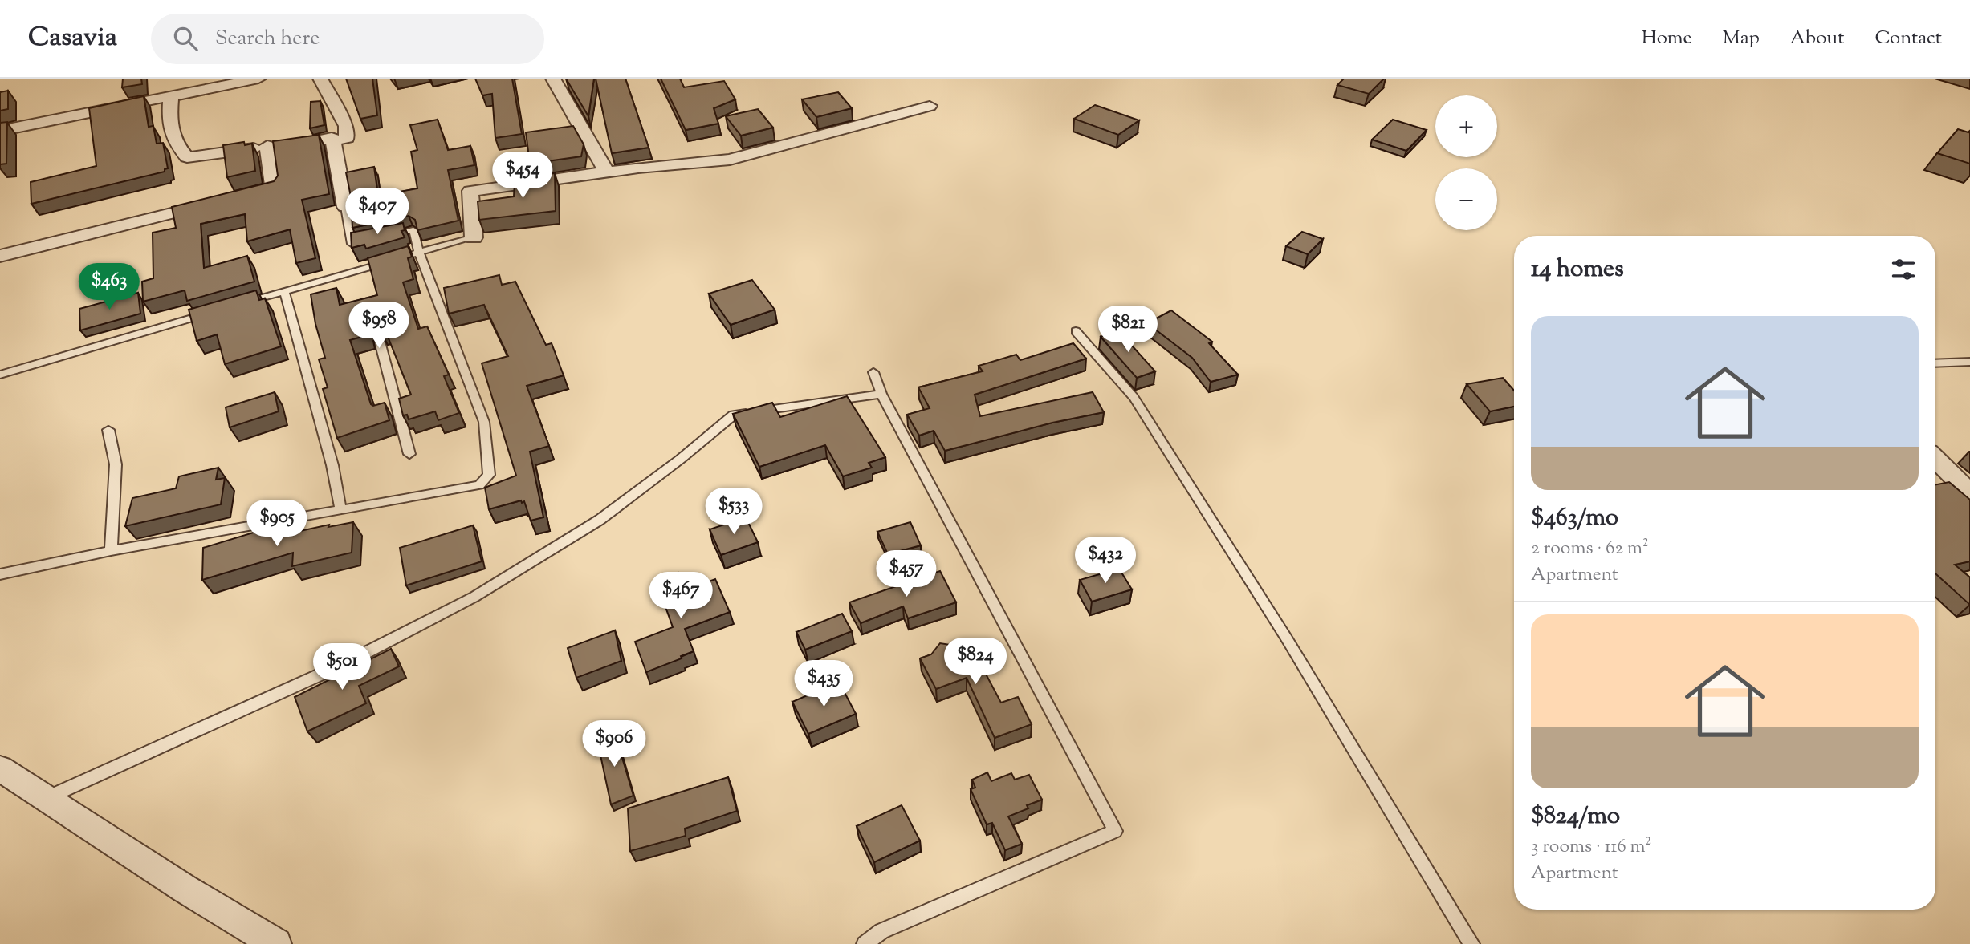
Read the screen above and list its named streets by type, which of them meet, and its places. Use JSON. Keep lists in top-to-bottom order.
{
  "page": {
    "header": "Casavia",
    "search": "Search here",
    "nav": [
      "Home",
      "Map",
      "About",
      "Contact"
    ],
    "map_buttons": ["+", "−"],
    "price": [
      "$454",
      "$407",
      "$463",
      "$958",
      "$821",
      "$533",
      "$905",
      "$432",
      "$457",
      "$467",
      "$824",
      "$501",
      "$435",
      "$906"
    ],
    "heading": "14 homes",
    "list": [
      {
        "name": "$463/mo",
        "note": "2 rooms · 62 m² · Apartment"
      },
      {
        "name": "$824/mo",
        "note": "3 rooms · 116 m² · Apartment"
      }
    ]
  }
}
